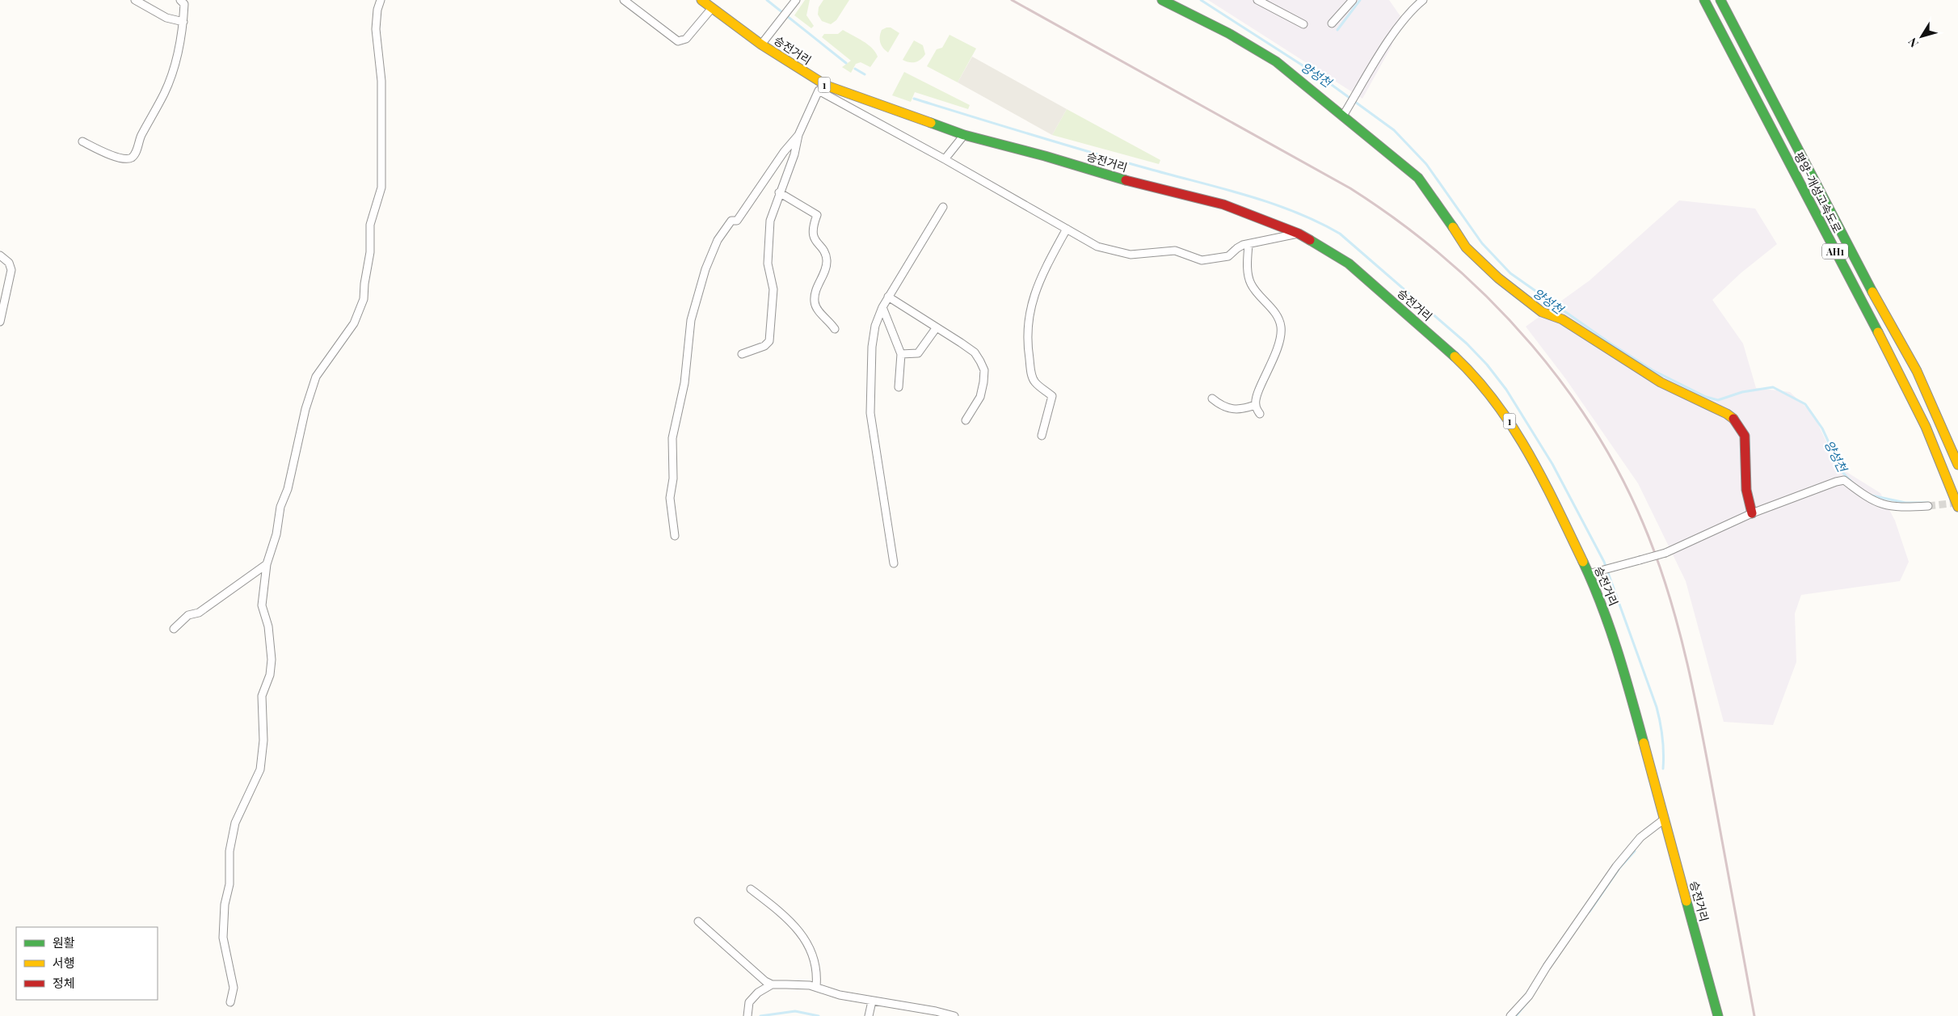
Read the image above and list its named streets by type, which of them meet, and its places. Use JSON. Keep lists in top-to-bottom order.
{
  "streets": {
    "main road": [
      "승전거리",
      "1",
      "평양-개성고속도로",
      "AH1"
    ]
  },
  "water": ["양성천"],
  "legend": ["원활", "서행", "정체"],
  "north": "bottom left"
}
